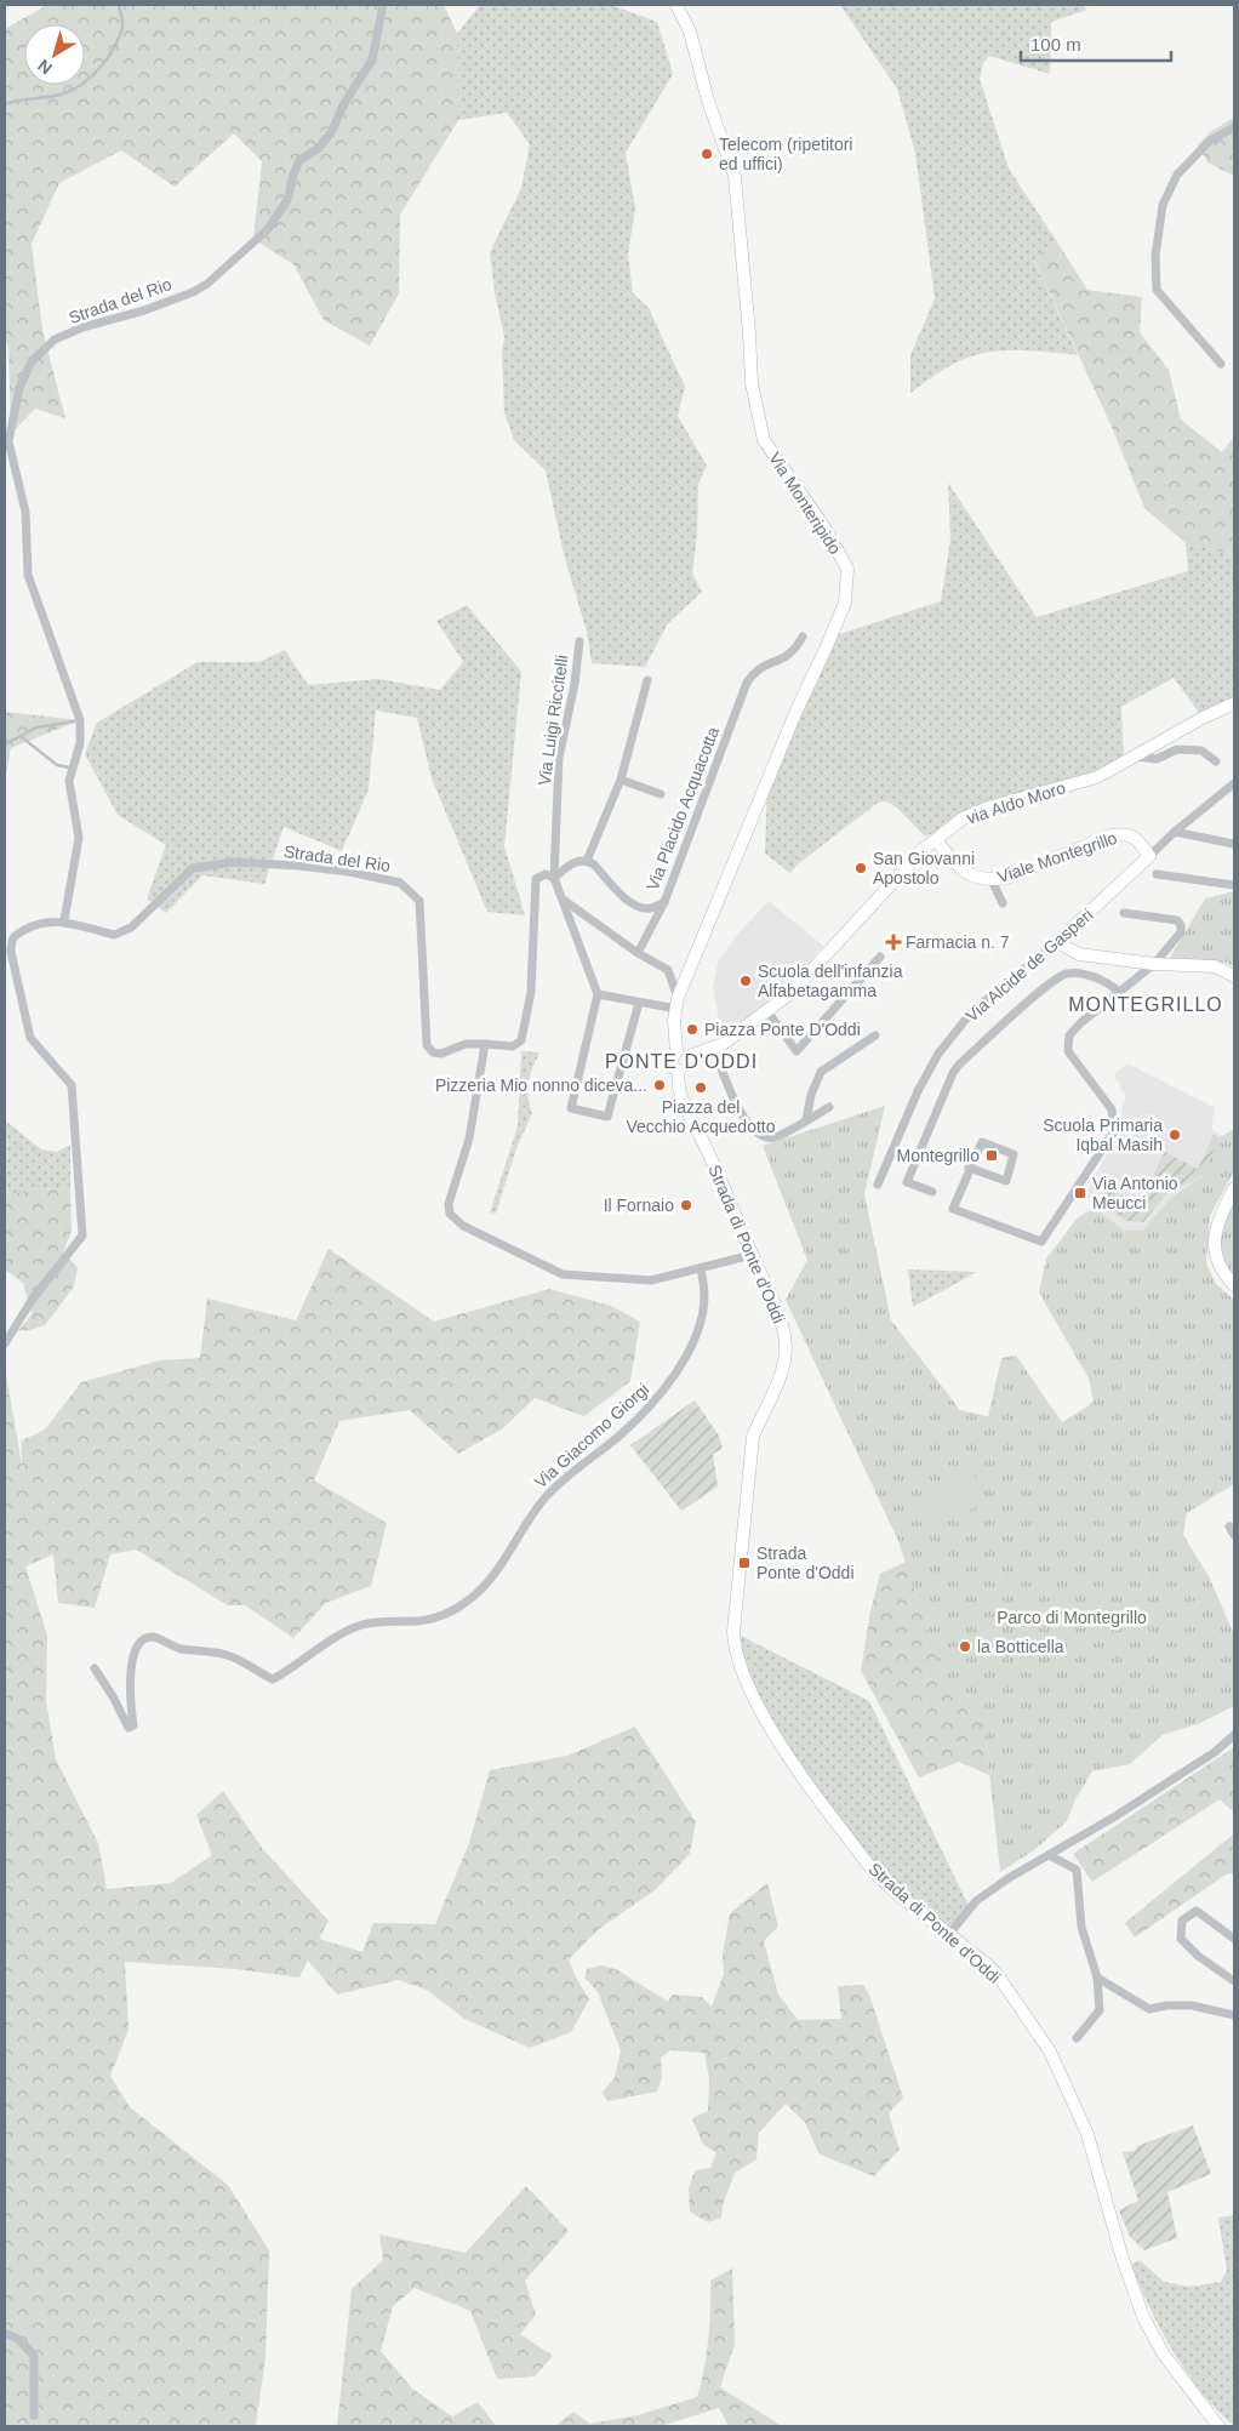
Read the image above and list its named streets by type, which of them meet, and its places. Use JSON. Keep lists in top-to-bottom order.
{
  "streets": {
    "street": [
      "Strada del Rio",
      "Via Monteripido",
      "Via Luigi Riccitelli",
      "via Aldo Moro",
      "Via Placido Acquacotta",
      "Viale Montegrillo",
      "Via Alcide de Gasperi",
      "Strada di Ponte d'Oddi",
      "Via Giacomo Giorgi"
    ]
  },
  "crossings": [
    ["Via Monteripido", "via Aldo Moro"],
    ["Via Monteripido", "Strada di Ponte d'Oddi"],
    ["via Aldo Moro", "Viale Montegrillo"],
    ["via Aldo Moro", "Strada di Ponte d'Oddi"],
    ["Viale Montegrillo", "Via Alcide de Gasperi"]
  ],
  "districts": ["MONTEGRILLO", "PONTE D'ODDI"],
  "parks": ["Parco di Montegrillo"],
  "places": {
    "other": [
      "Telecom (ripetitori ed uffici)",
      "San Giovanni Apostolo",
      "Scuola dell'infanzia Alfabetagamma",
      "Piazza Ponte D'Oddi",
      "Pizzeria Mio nonno diceva...",
      "Piazza del Vecchio Acquedotto",
      "Scuola Primaria Iqbal Masih",
      "Il Fornaio",
      "la Botticella"
    ],
    "health": ["Farmacia n. 7"],
    "transit": ["Montegrillo", "Via Antonio Meucci", "Strada Ponte d'Oddi"]
  },
  "scale_bar": "100 m",
  "north": "bottom left"
}
